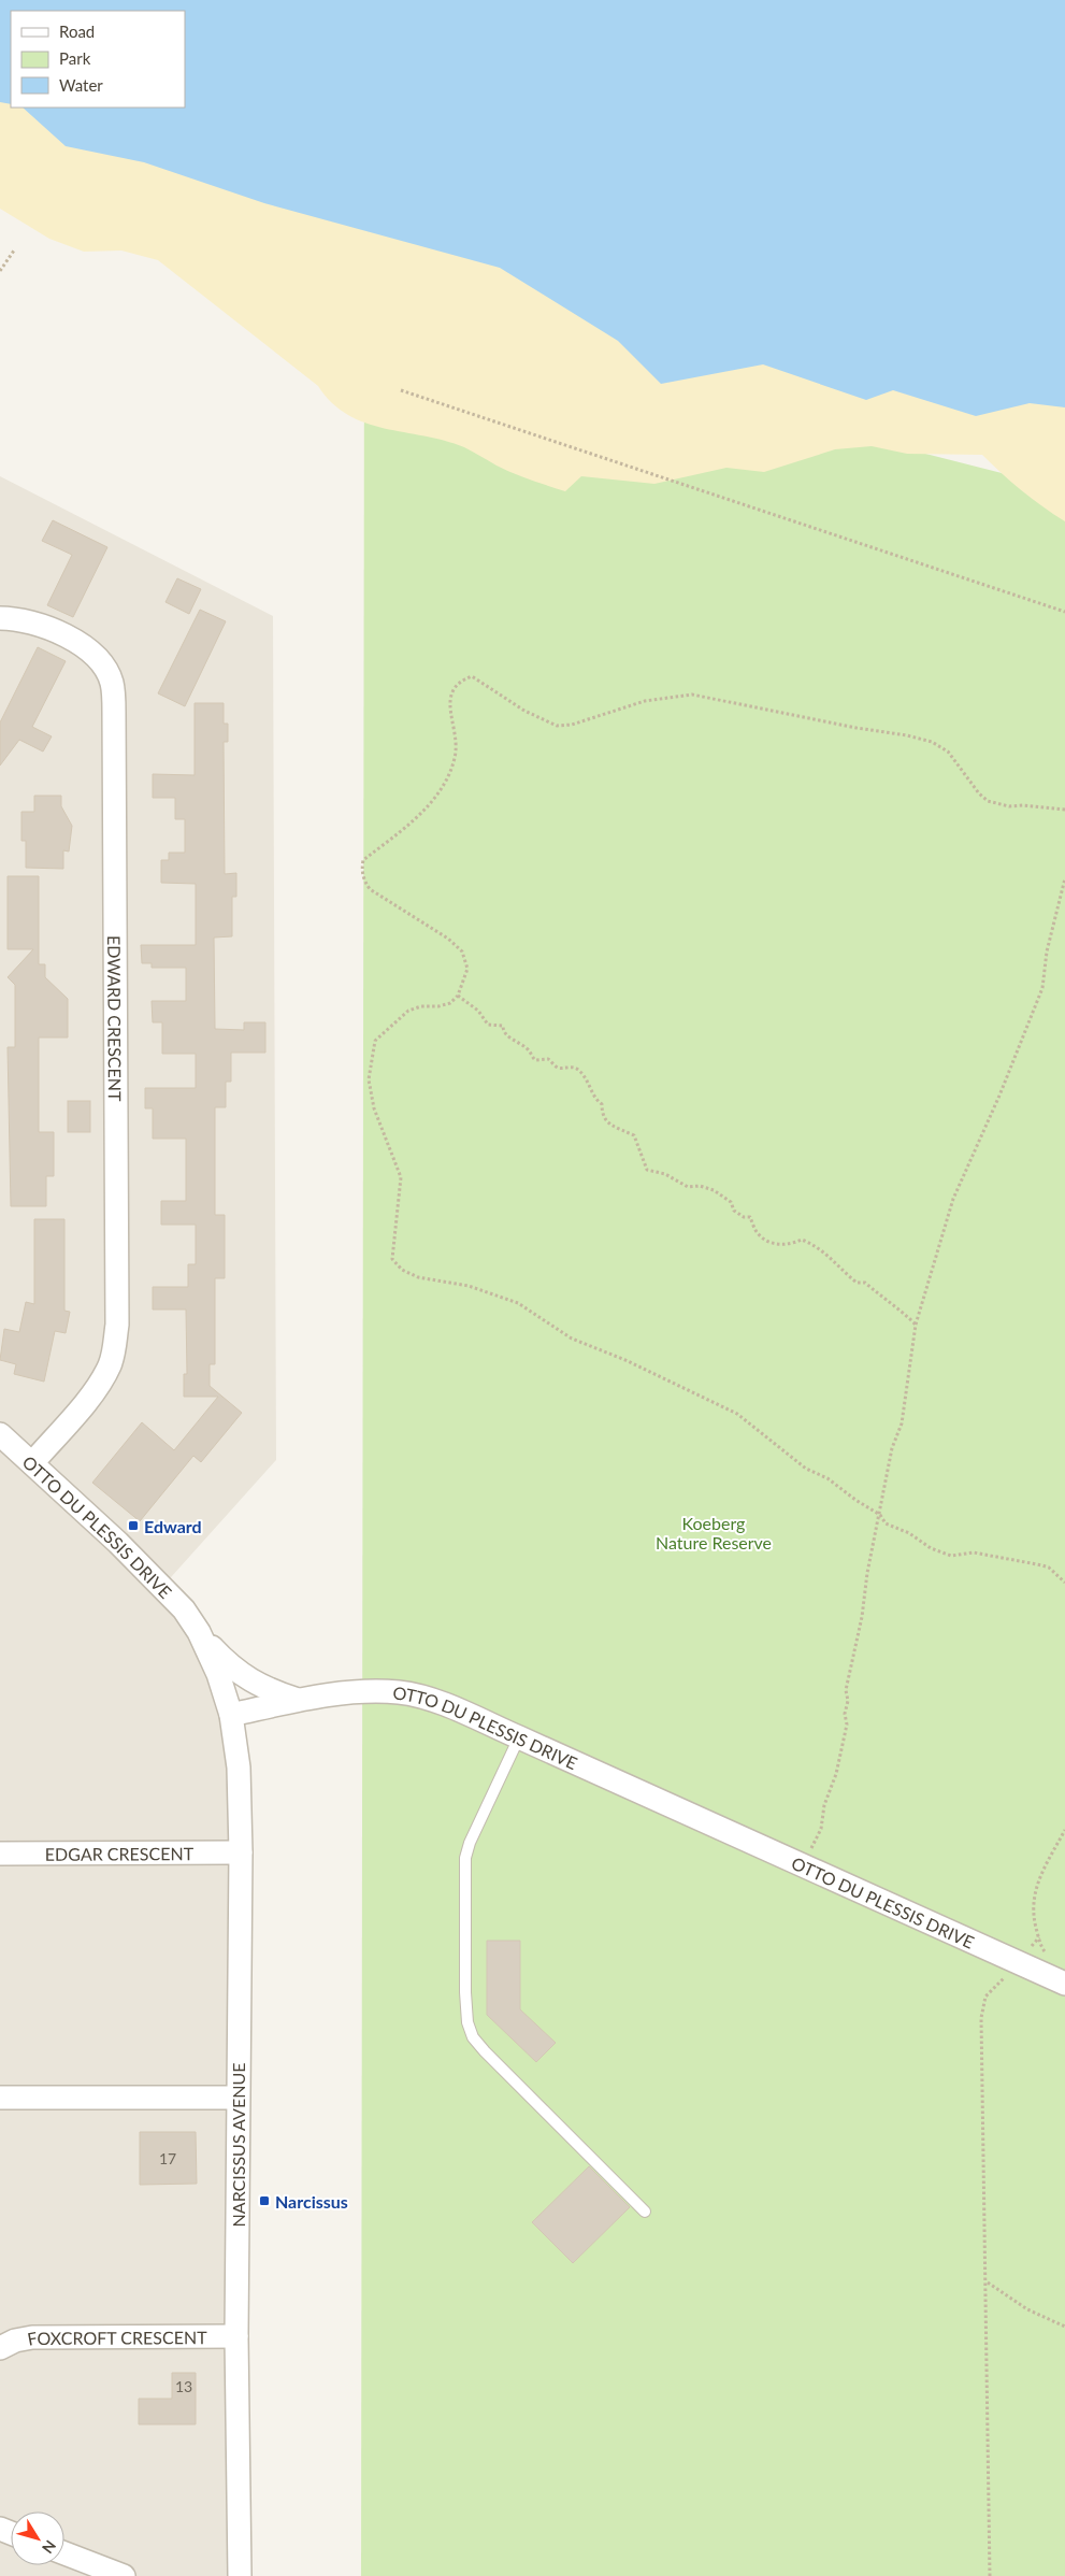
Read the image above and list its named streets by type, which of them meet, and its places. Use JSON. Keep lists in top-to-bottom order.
{
  "streets": {
    "street": [
      "EDWARD CRESCENT",
      "OTTO DU PLESSIS DRIVE",
      "EDGAR CRESCENT",
      "NARCISSUS AVENUE",
      "FOXCROFT CRESCENT"
    ]
  },
  "crossings": [
    ["EDWARD CRESCENT", "OTTO DU PLESSIS DRIVE"],
    ["OTTO DU PLESSIS DRIVE", "NARCISSUS AVENUE"],
    ["EDGAR CRESCENT", "NARCISSUS AVENUE"],
    ["NARCISSUS AVENUE", "FOXCROFT CRESCENT"]
  ],
  "parks": ["Koeberg Nature Reserve"],
  "places": {
    "transit": ["Edward", "Narcissus"]
  },
  "house_numbers": ["17", "13"],
  "legend": ["Road", "Park", "Water"],
  "north": "bottom right"
}
